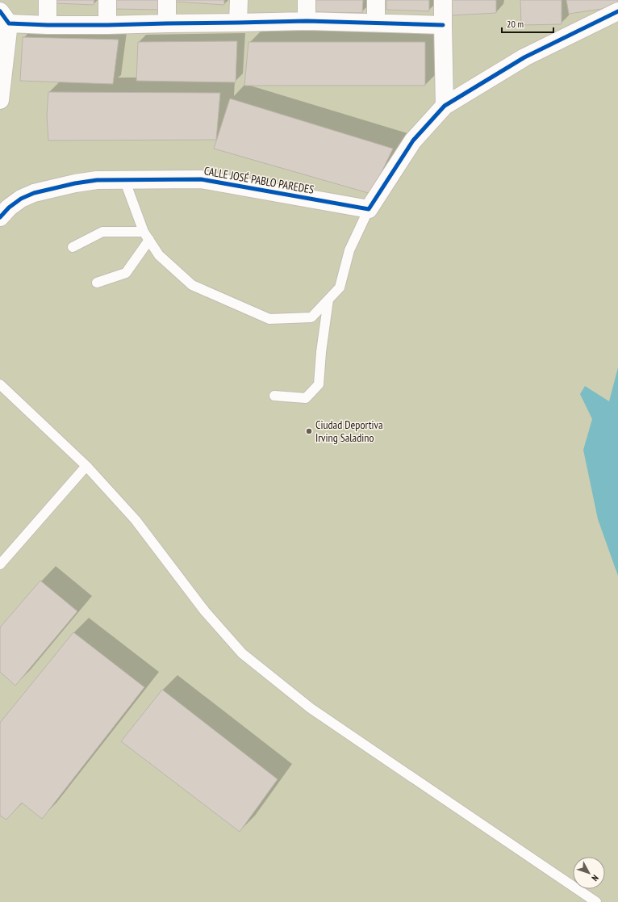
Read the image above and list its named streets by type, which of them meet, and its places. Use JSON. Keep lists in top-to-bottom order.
{
  "streets": {
    "street": ["CALLE JOSÉ PABLO PAREDES"]
  },
  "places": ["Ciudad Deportiva Irving Saladino"],
  "scale_bar": "20 m",
  "north": "bottom right"
}
